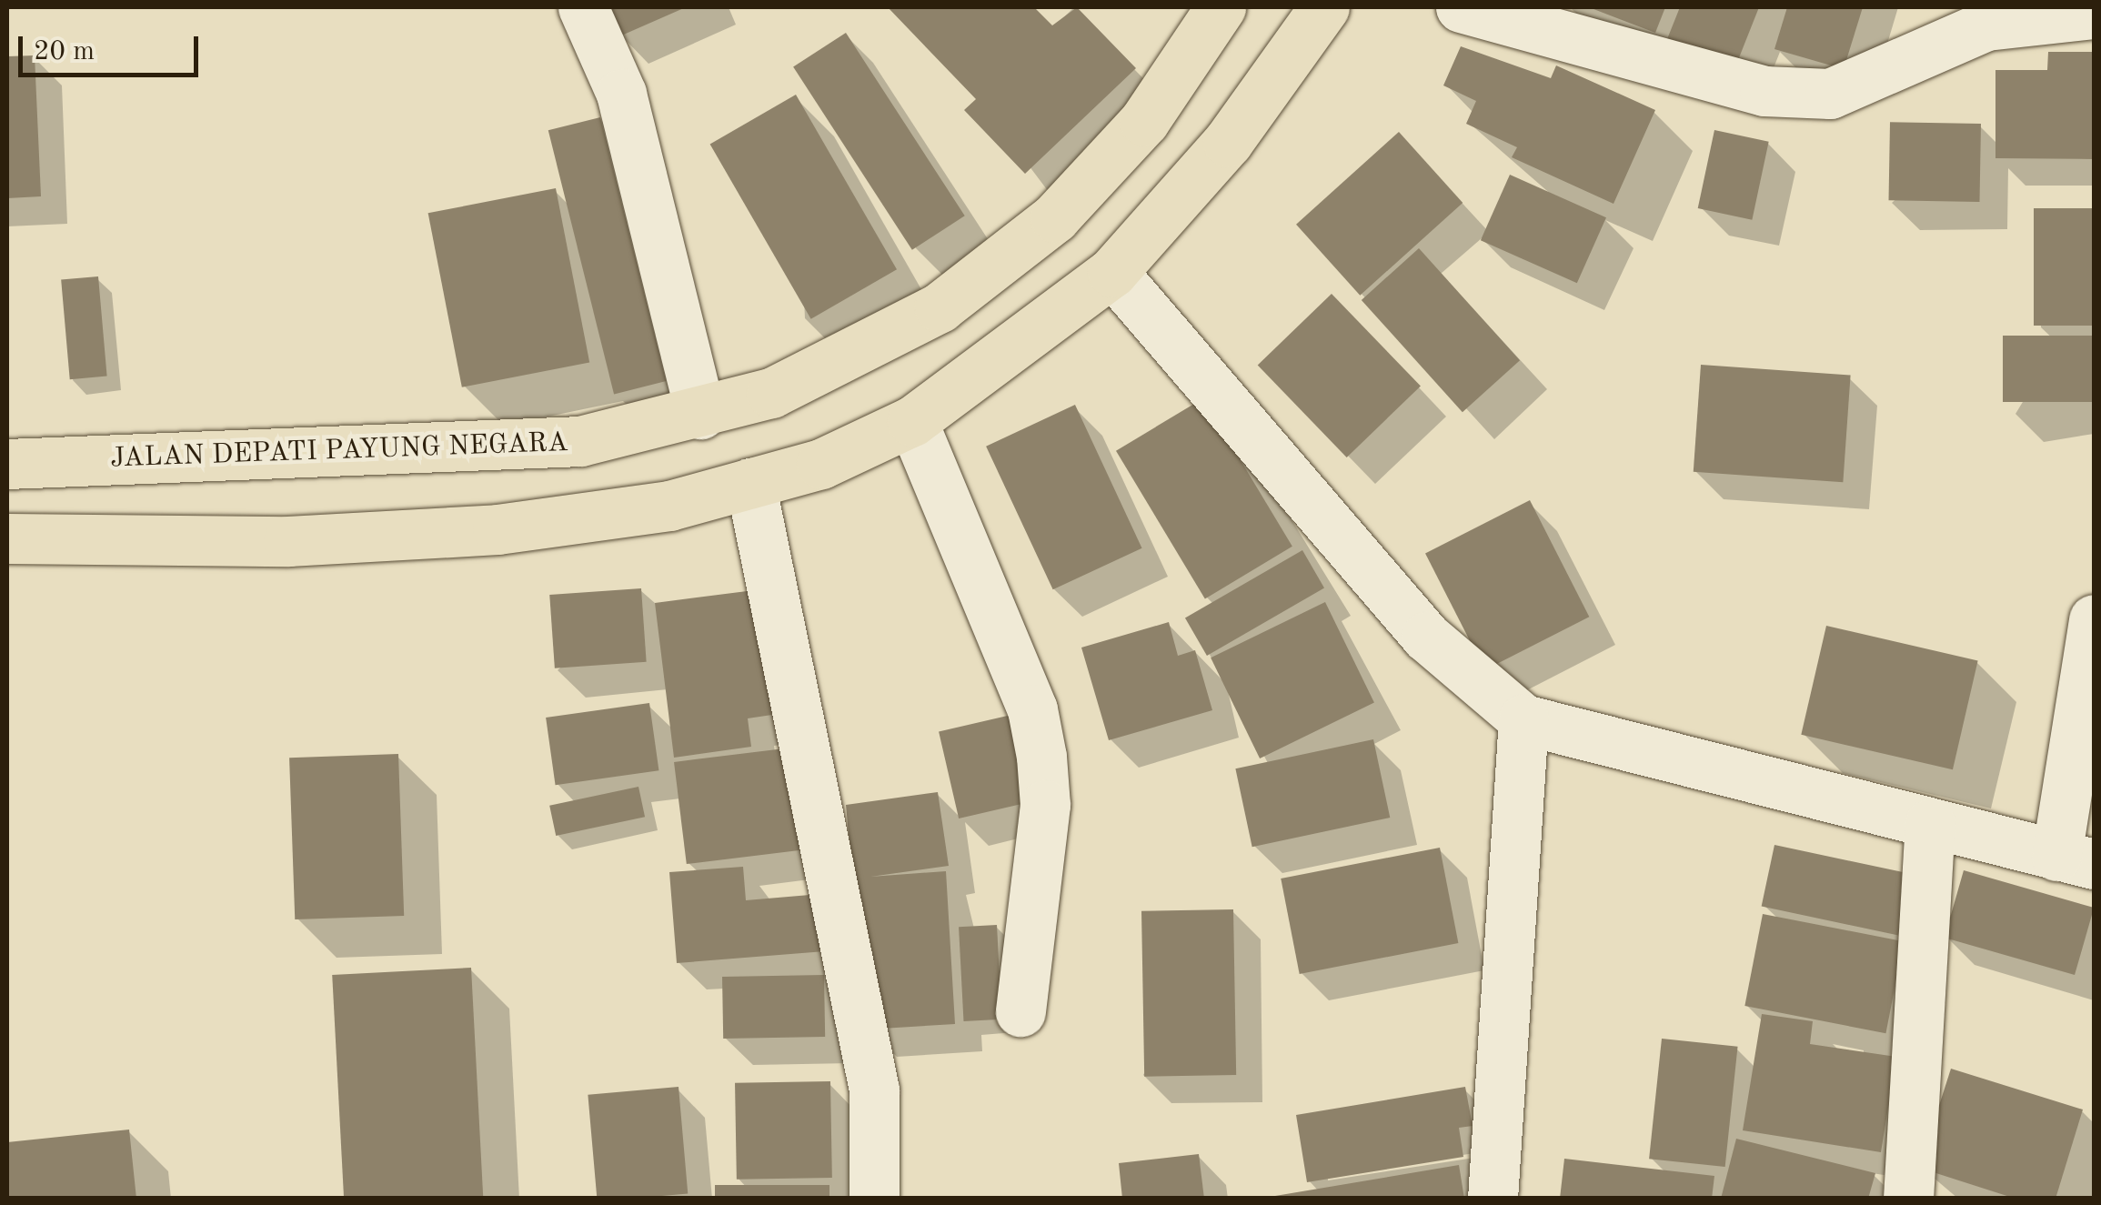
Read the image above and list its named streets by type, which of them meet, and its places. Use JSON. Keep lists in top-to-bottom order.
{
  "streets": {
    "highway": ["JALAN DEPATI PAYUNG NEGARA"]
  },
  "scale_bar": "20 m"
}
